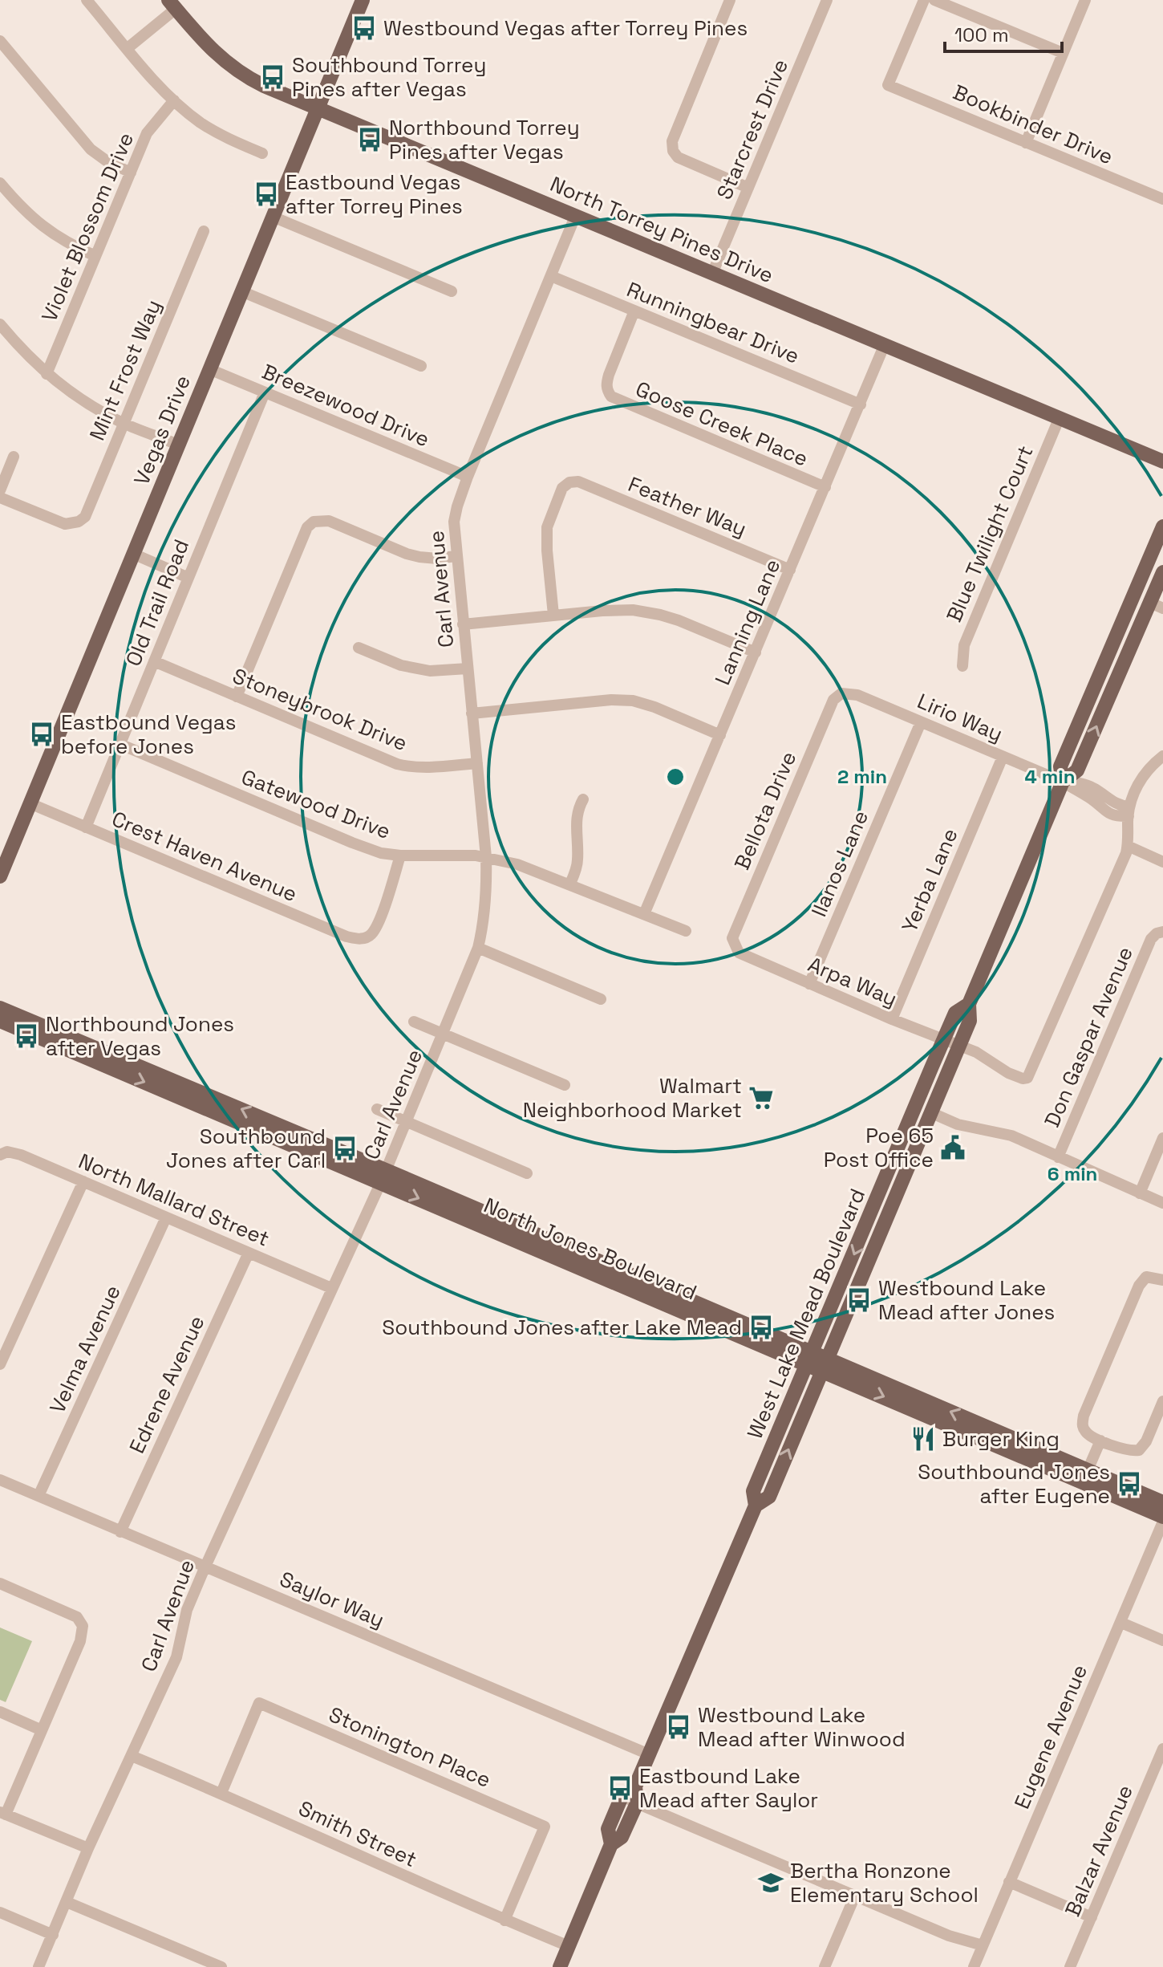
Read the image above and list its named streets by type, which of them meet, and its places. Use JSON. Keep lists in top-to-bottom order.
{
  "streets": {
    "main road": [
      "North Torrey Pines Drive",
      "Vegas Drive",
      "North Jones Boulevard",
      "West Lake Mead Boulevard"
    ],
    "street": [
      "Bookbinder Drive",
      "Starcrest Drive",
      "Violet Blossom Drive",
      "Runningbear Drive",
      "Mint Frost Way",
      "Breezewood Drive",
      "Goose Creek Place",
      "Feather Way",
      "Blue Twilight Court",
      "Carl Avenue",
      "Old Trail Road",
      "Lanning Lane",
      "Stoneybrook Drive",
      "Lirio Way",
      "Gatewood Drive",
      "Bellota Drive",
      "Crest Haven Avenue",
      "Ilanos Lane",
      "Yerba Lane",
      "Arpa Way",
      "Don Gaspar Avenue",
      "North Mallard Street",
      "Velma Avenue",
      "Edrene Avenue",
      "Saylor Way",
      "Eugene Avenue",
      "Stonington Place",
      "Smith Street",
      "Balzar Avenue"
    ]
  },
  "crossings": [
    ["Starcrest Drive", "North Torrey Pines Drive"],
    ["North Torrey Pines Drive", "Vegas Drive"],
    ["North Torrey Pines Drive", "Blue Twilight Court"],
    ["North Torrey Pines Drive", "Carl Avenue"],
    ["North Torrey Pines Drive", "Lanning Lane"],
    ["Runningbear Drive", "Goose Creek Place"],
    ["Runningbear Drive", "Carl Avenue"],
    ["Runningbear Drive", "Lanning Lane"],
    ["Breezewood Drive", "Vegas Drive"],
    ["Breezewood Drive", "Carl Avenue"],
    ["Breezewood Drive", "Old Trail Road"],
    ["Goose Creek Place", "Lanning Lane"],
    ["Vegas Drive", "Crest Haven Avenue"],
    ["Feather Way", "Lanning Lane"],
    ["Carl Avenue", "Stoneybrook Drive"],
    ["Carl Avenue", "Gatewood Drive"],
    ["Carl Avenue", "North Mallard Street"],
    ["Carl Avenue", "North Jones Boulevard"],
    ["Carl Avenue", "Saylor Way"],
    ["Carl Avenue", "Smith Street"],
    ["Old Trail Road", "Stoneybrook Drive"],
    ["Old Trail Road", "Gatewood Drive"],
    ["Old Trail Road", "Crest Haven Avenue"],
    ["Lanning Lane", "Gatewood Drive"],
    ["Lirio Way", "Bellota Drive"],
    ["Lirio Way", "Ilanos Lane"],
    ["Lirio Way", "Yerba Lane"],
    ["Lirio Way", "West Lake Mead Boulevard"],
    ["Gatewood Drive", "Crest Haven Avenue"],
    ["Bellota Drive", "Arpa Way"],
    ["Ilanos Lane", "Arpa Way"],
    ["Yerba Lane", "Arpa Way"],
    ["Arpa Way", "West Lake Mead Boulevard"],
    ["North Mallard Street", "Velma Avenue"],
    ["North Mallard Street", "Edrene Avenue"],
    ["North Jones Boulevard", "West Lake Mead Boulevard"],
    ["West Lake Mead Boulevard", "Saylor Way"],
    ["West Lake Mead Boulevard", "Smith Street"],
    ["Velma Avenue", "Saylor Way"],
    ["Edrene Avenue", "Saylor Way"],
    ["Stonington Place", "Smith Street"]
  ],
  "places": {
    "bus stop": [
      "Westbound Vegas after Torrey Pines",
      "Southbound Torrey Pines after Vegas",
      "Northbound Torrey Pines after Vegas",
      "Eastbound Vegas after Torrey Pines",
      "Eastbound Vegas before Jones",
      "Northbound Jones after Vegas",
      "Southbound Jones after Carl",
      "Westbound Lake Mead after Jones",
      "Southbound Jones after Lake Mead",
      "Southbound Jones after Eugene",
      "Westbound Lake Mead after Winwood",
      "Eastbound Lake Mead after Saylor"
    ],
    "supermarket": ["Walmart Neighborhood Market"],
    "public building": ["Poe 65 Post Office"],
    "restaurant": ["Burger King"],
    "school or university": ["Bertha Ronzone Elementary School"]
  },
  "scale_bar": "100 m",
  "rings": ["2 min", "4 min", "6 min"]
}
